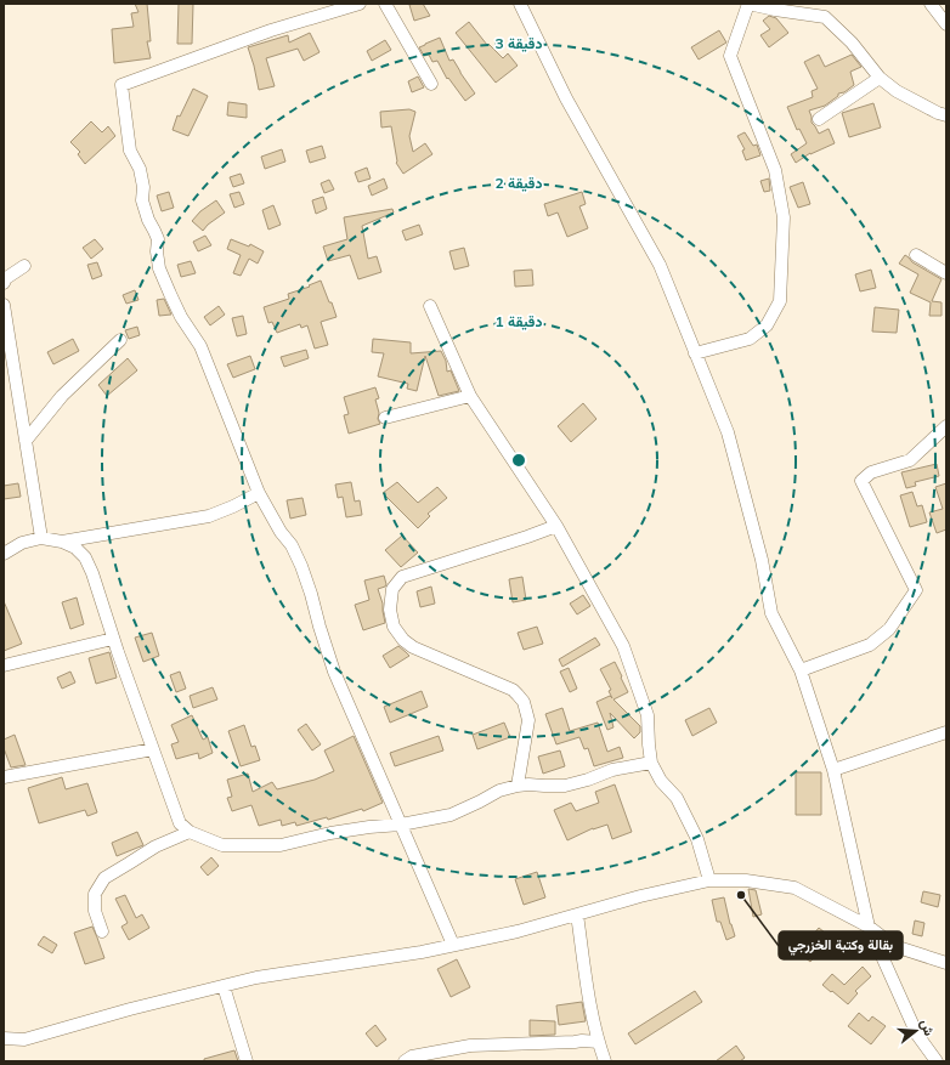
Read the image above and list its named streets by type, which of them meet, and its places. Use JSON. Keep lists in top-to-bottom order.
{
  "places": ["بقالة وكتبة الخزرجي"],
  "north": "right",
  "rings": ["3 دقيقة", "2 دقيقة", "1 دقيقة"]
}
